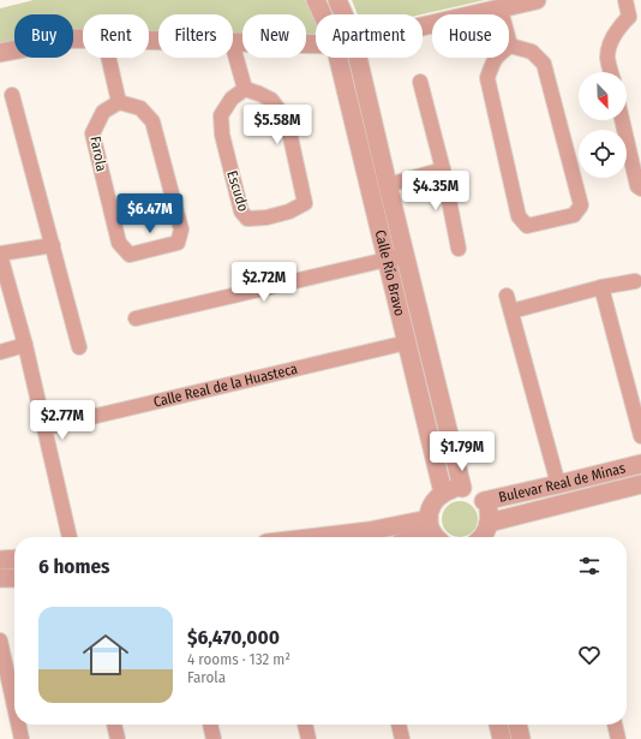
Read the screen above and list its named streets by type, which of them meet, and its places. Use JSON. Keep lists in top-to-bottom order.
{
  "streets": {
    "street": [
      "Farola",
      "Escudo",
      "Calle Río Bravo",
      "Calle Real de la Huasteca",
      "Bulevar Real de Minas"
    ]
  },
  "crossings": [
    ["Calle Río Bravo", "Calle Real de la Huasteca"]
  ],
  "north": "bottom right",
  "page": {
    "chip": [
      "Buy",
      "Rent",
      "Filters",
      "New",
      "Apartment",
      "House"
    ],
    "price": [
      "$5.58M",
      "$4.35M",
      "$6.47M",
      "$2.72M",
      "$2.77M",
      "$1.79M"
    ],
    "heading": "6 homes",
    "list": [
      {
        "name": "$6,470,000",
        "note": "4 rooms · 132 m² · Farola"
      }
    ]
  }
}
